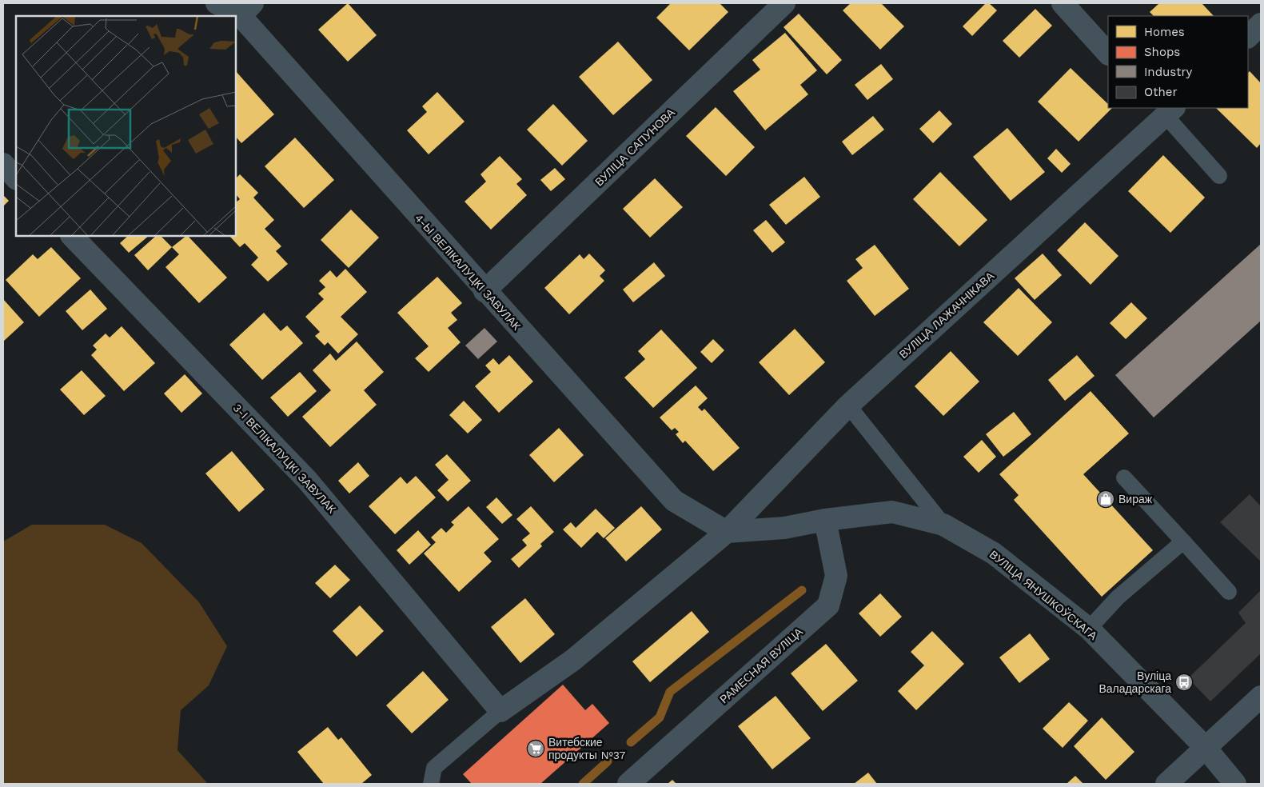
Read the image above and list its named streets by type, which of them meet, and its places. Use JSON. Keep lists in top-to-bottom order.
{
  "streets": {
    "street": [
      "ВУЛІЦА САПУНОВА",
      "4-Ы ВЕЛІКАЛУЦКІ ЗАВУЛАК",
      "ВУЛІЦА ЛАЖАЧНІКАВА",
      "3-І ВЕЛІКАЛУЦКІ ЗАВУЛАК",
      "ВУЛІЦА ЯНУШКОЎСКАГА",
      "РАМЕСНАЯ ВУЛІЦА"
    ]
  },
  "crossings": [
    ["ВУЛІЦА САПУНОВА", "4-Ы ВЕЛІКАЛУЦКІ ЗАВУЛАК"],
    ["4-Ы ВЕЛІКАЛУЦКІ ЗАВУЛАК", "ВУЛІЦА ЛАЖАЧНІКАВА"],
    ["4-Ы ВЕЛІКАЛУЦКІ ЗАВУЛАК", "ВУЛІЦА ЯНУШКОЎСКАГА"],
    ["ВУЛІЦА ЛАЖАЧНІКАВА", "3-І ВЕЛІКАЛУЦКІ ЗАВУЛАК"],
    ["ВУЛІЦА ЛАЖАЧНІКАВА", "ВУЛІЦА ЯНУШКОЎСКАГА"],
    ["ВУЛІЦА ЯНУШКОЎСКАГА", "РАМЕСНАЯ ВУЛІЦА"]
  ],
  "places": {
    "shop": ["Вираж"],
    "bus stop": ["Вуліца Валадарскага"],
    "supermarket": ["Витебские продукты №37"]
  },
  "legend": [
    "Homes",
    "Shops",
    "Industry",
    "Other"
  ]
}
